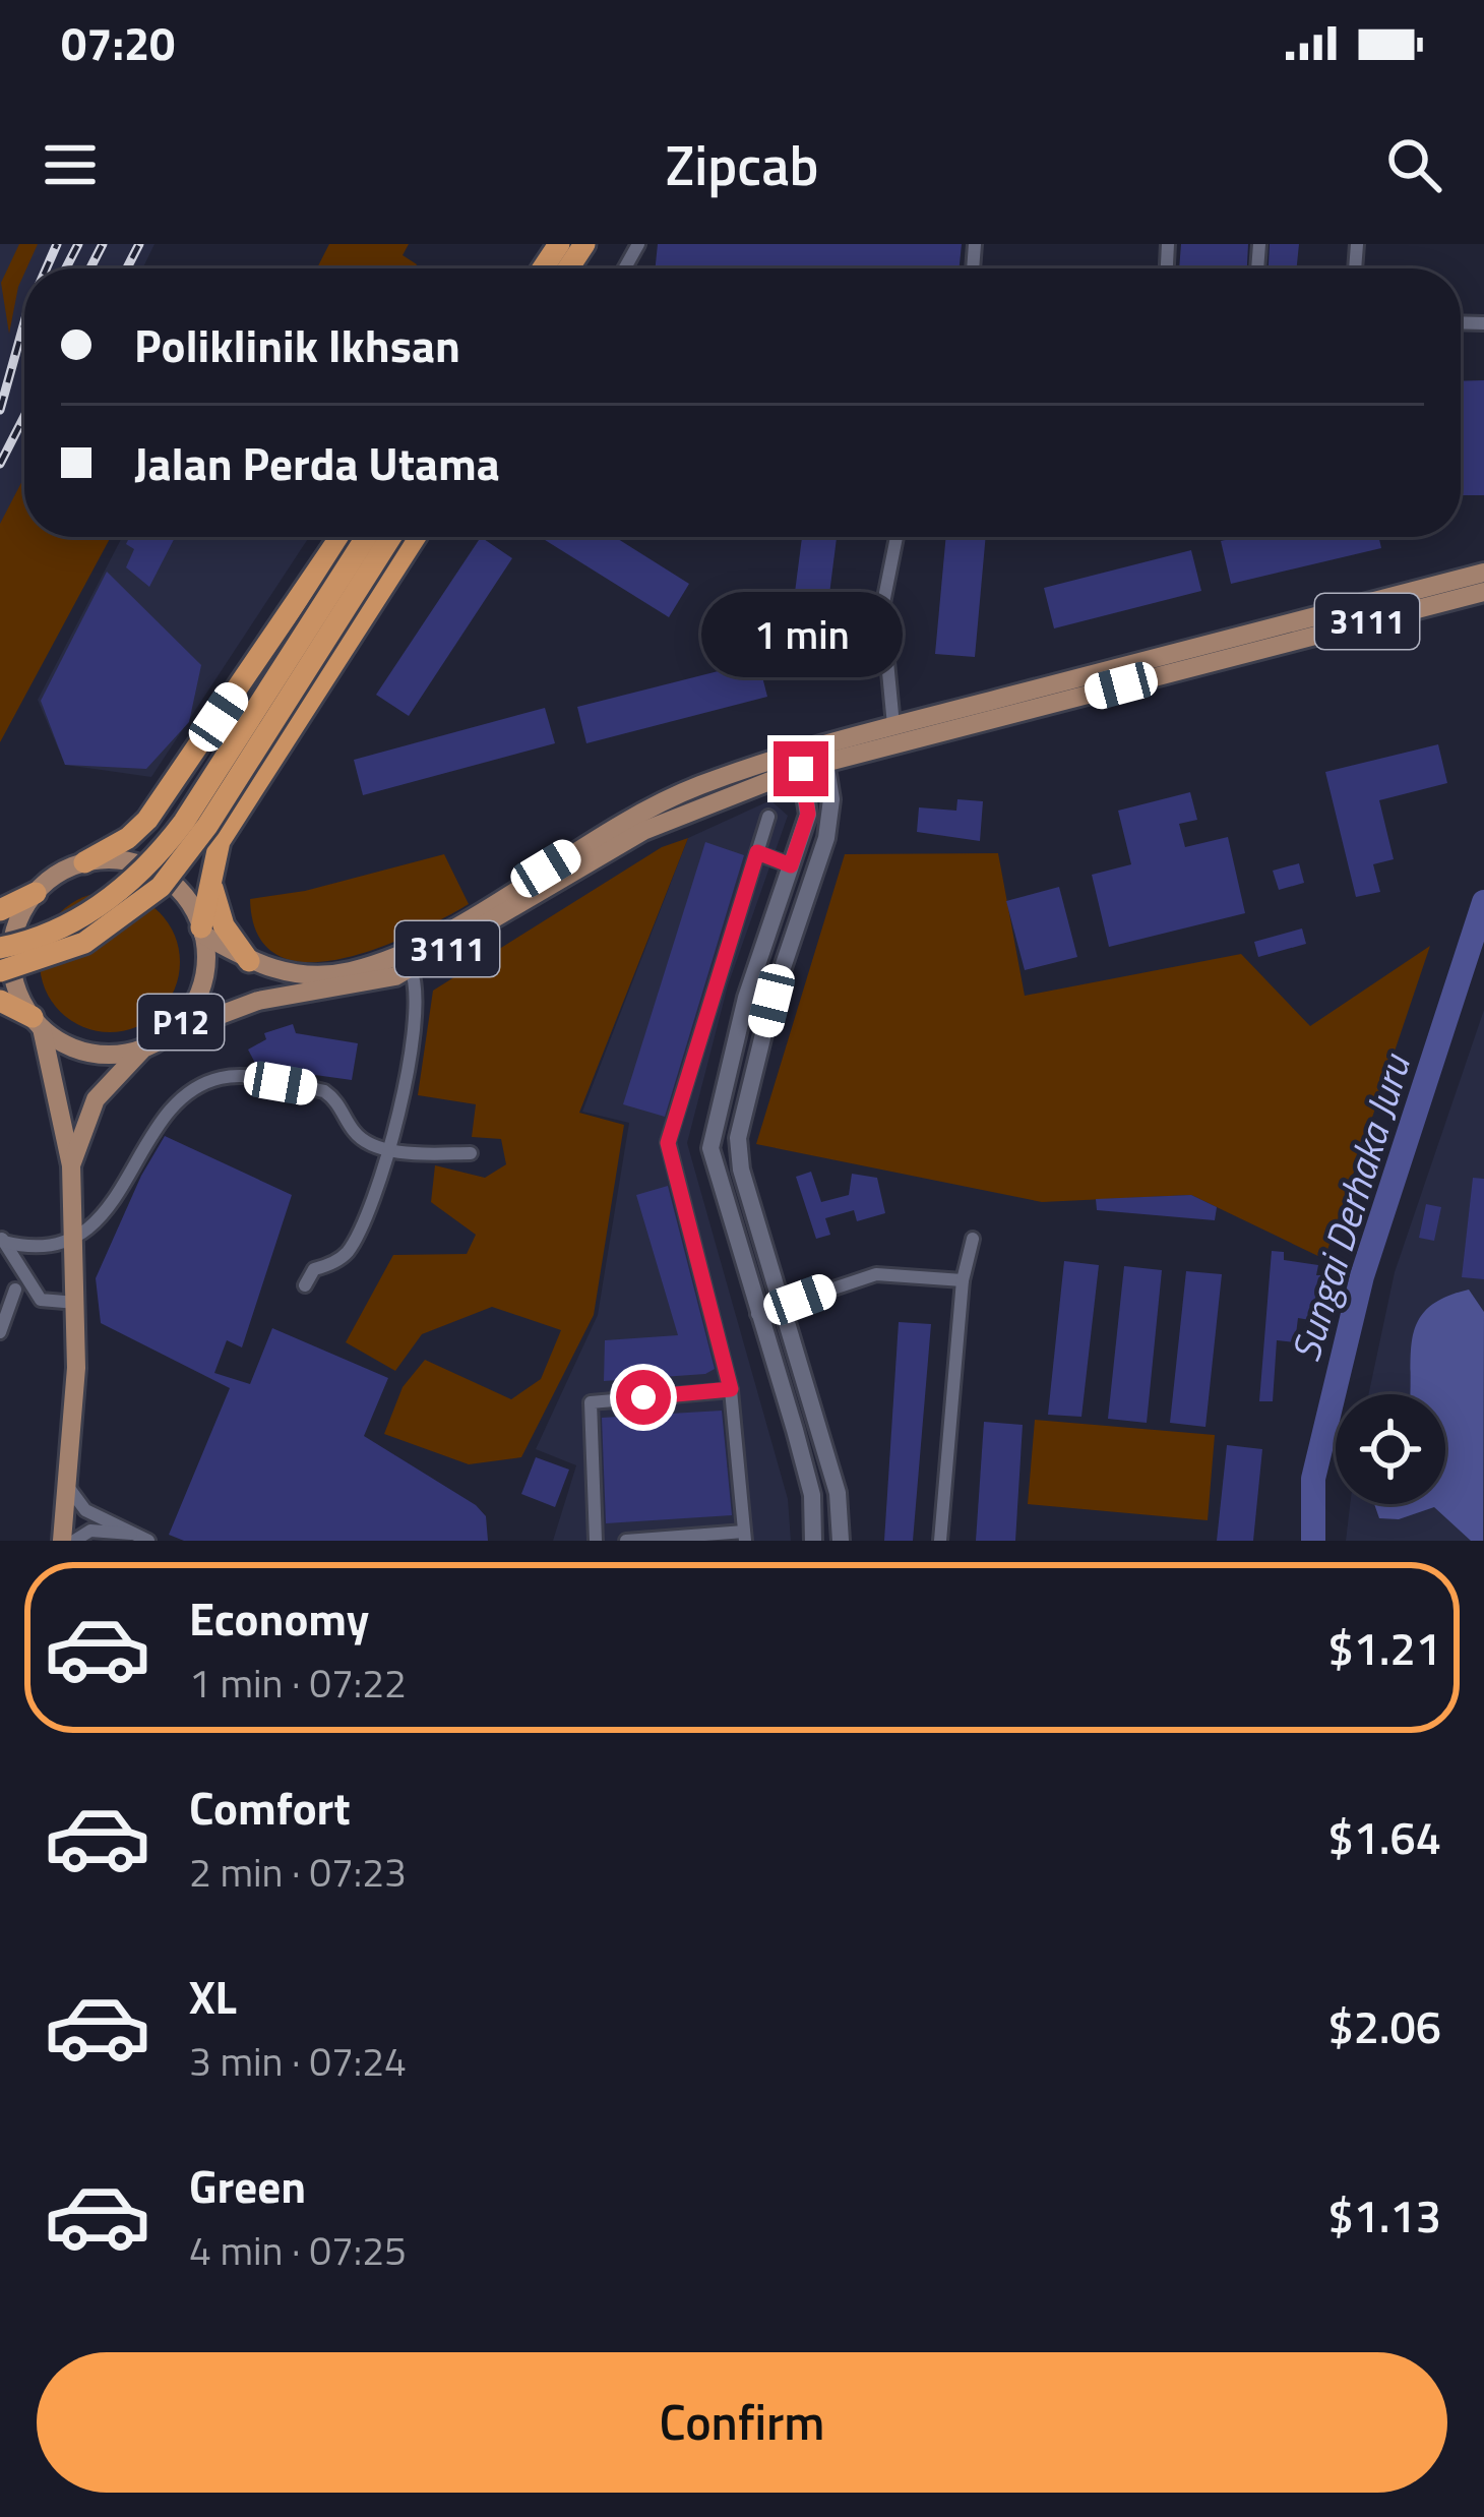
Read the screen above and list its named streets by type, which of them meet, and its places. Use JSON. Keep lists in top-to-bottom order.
{
  "streets": {
    "main road": ["3111", "P12"]
  },
  "crossings": [
    ["3111", "P12"]
  ],
  "water": ["Sungai Derhaka Juru"],
  "page": {
    "status": "07:20",
    "header": "Zipcab",
    "banner": ["Poliklinik Ikhsan", "Jalan Perda Utama"],
    "bubble": "1 min",
    "list": [
      {
        "name": "Economy",
        "note": "1 min · 07:22",
        "value": "$1.21"
      },
      {
        "name": "Comfort",
        "note": "2 min · 07:23",
        "value": "$1.64"
      },
      {
        "name": "XL",
        "note": "3 min · 07:24",
        "value": "$2.06"
      },
      {
        "name": "Green",
        "note": "4 min · 07:25",
        "value": "$1.13"
      }
    ],
    "buttons": "Confirm"
  }
}
